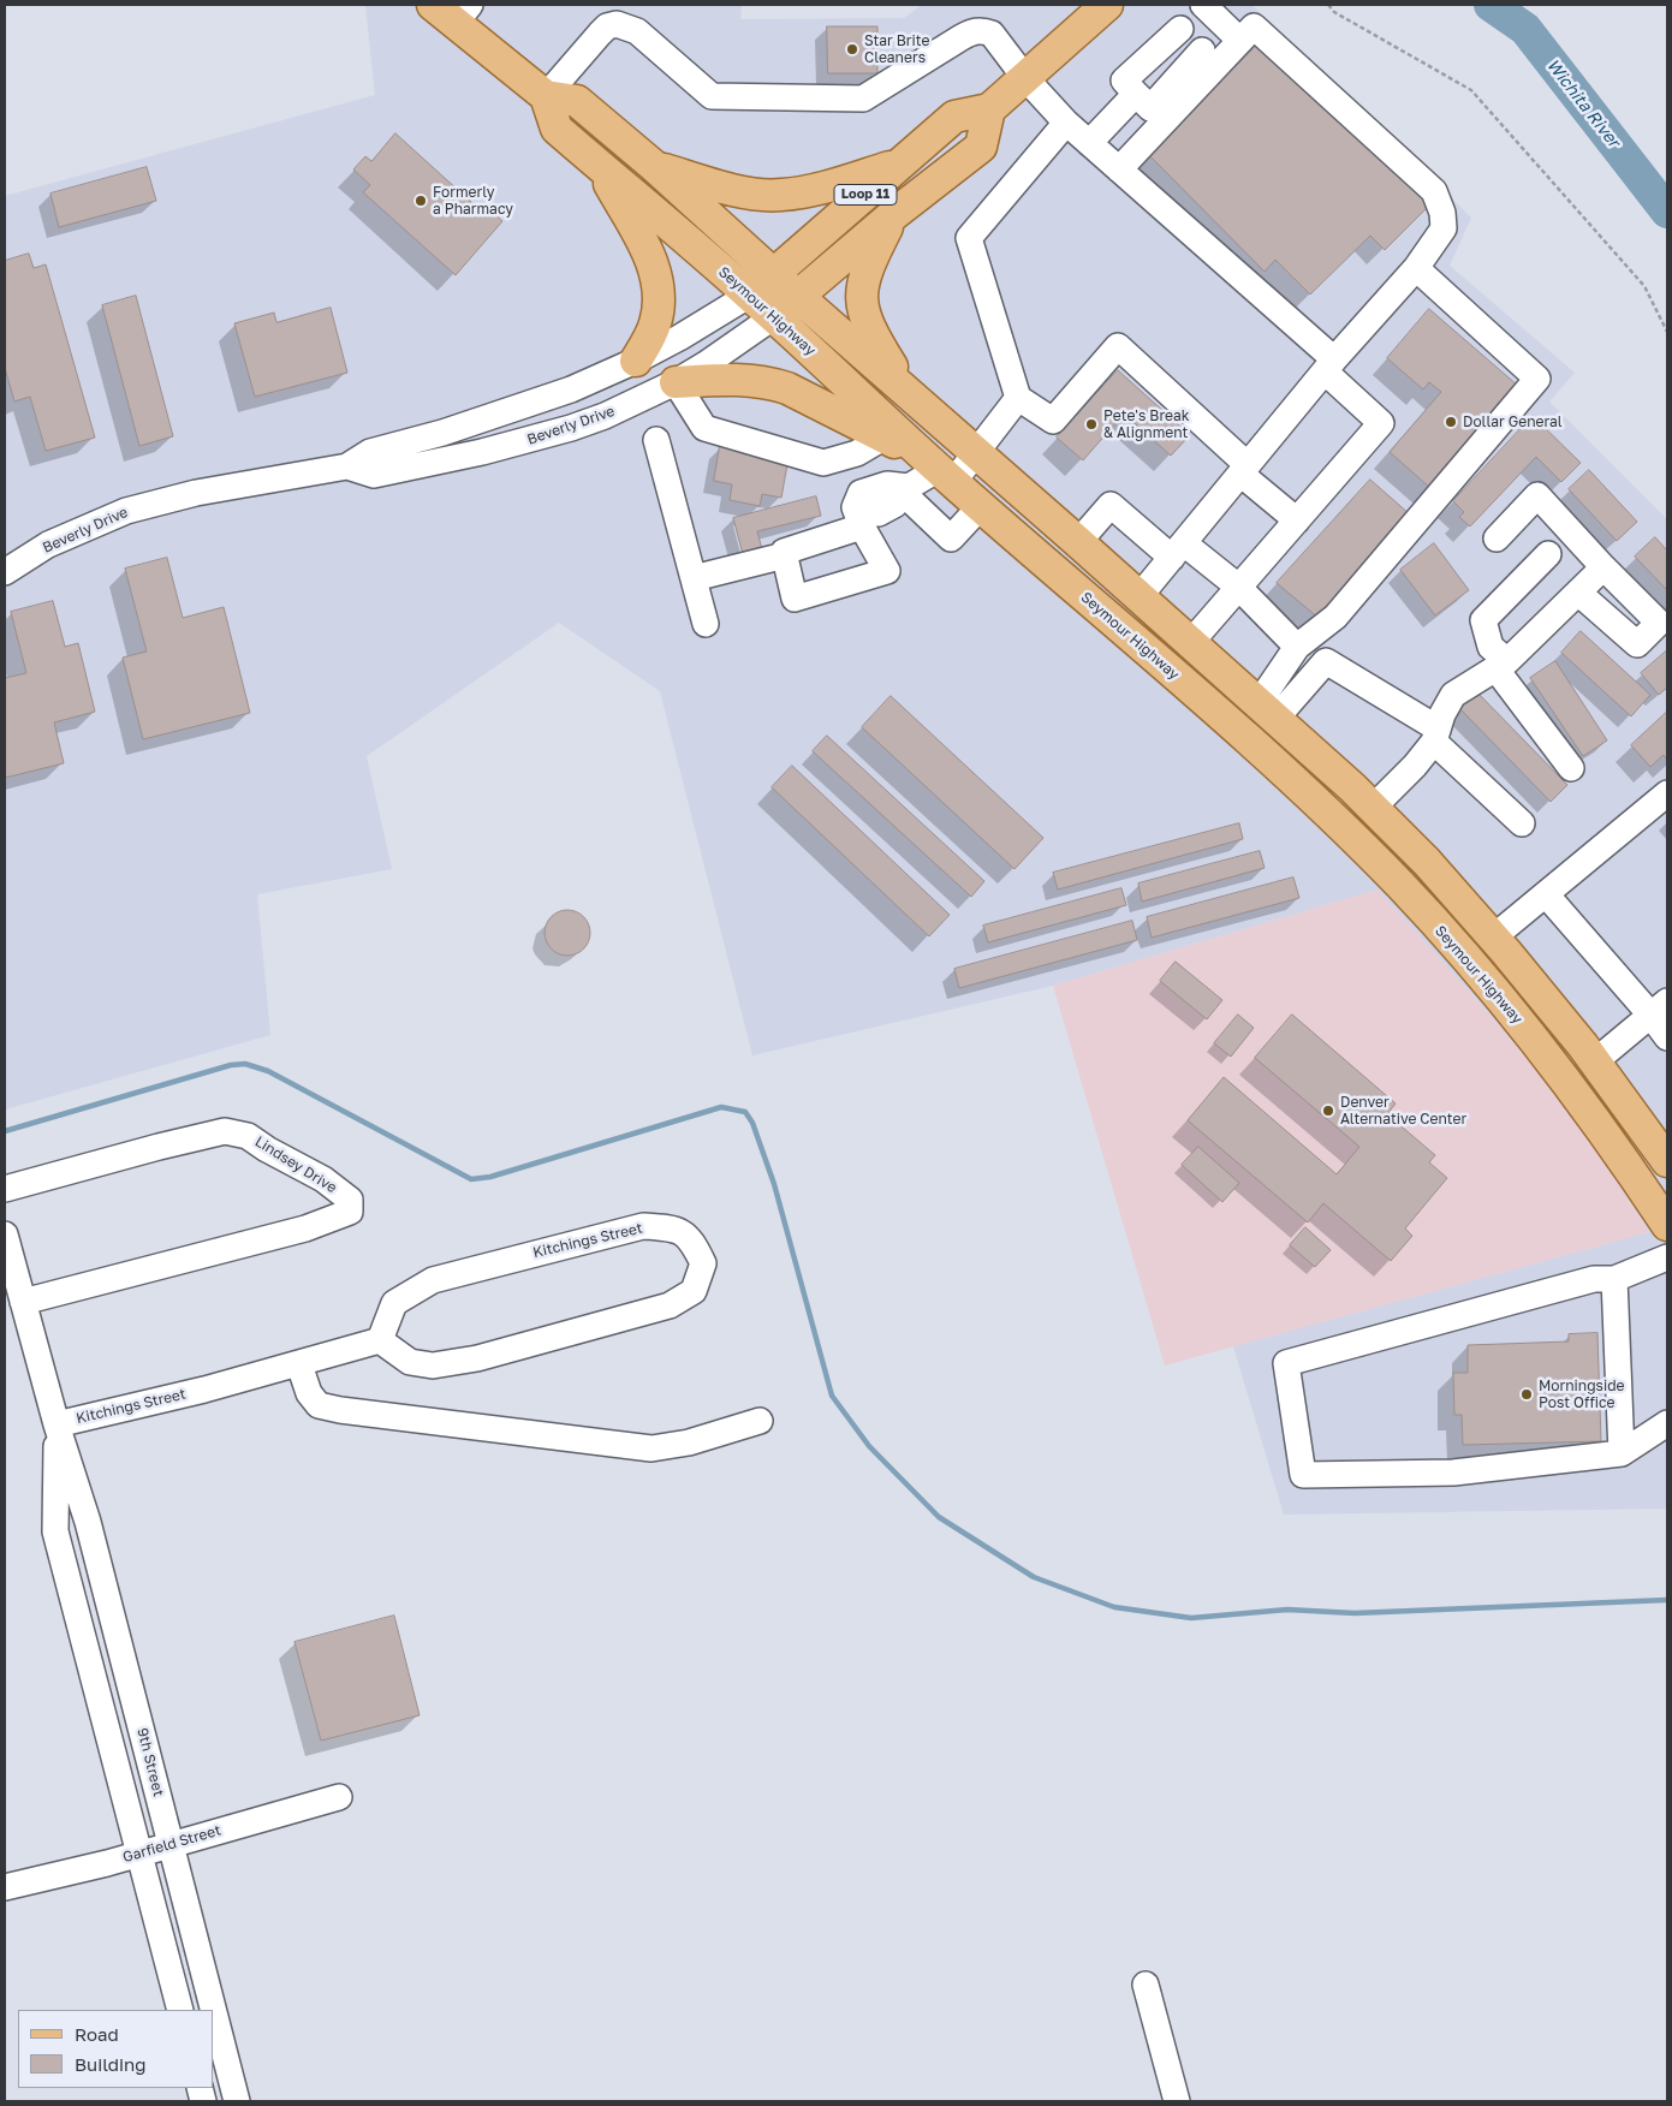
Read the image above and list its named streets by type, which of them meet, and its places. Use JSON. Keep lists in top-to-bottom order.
{
  "streets": {
    "main road": ["Loop 11", "Seymour Highway"],
    "street": [
      "Beverly Drive",
      "Lindsey Drive",
      "Kitchings Street",
      "9th Street",
      "Garfield Street"
    ]
  },
  "crossings": [
    ["Loop 11", "Seymour Highway"],
    ["Loop 11", "Beverly Drive"],
    ["Seymour Highway", "Beverly Drive"],
    ["Lindsey Drive", "9th Street"],
    ["Kitchings Street", "9th Street"],
    ["9th Street", "Garfield Street"]
  ],
  "water": ["Wichita River"],
  "places": [
    "Star Brite Cleaners",
    "Formerly a Pharmacy",
    "Dollar General",
    "Pete's Break & Alignment",
    "Denver Alternative Center",
    "Morningside Post Office"
  ],
  "legend": ["Road", "Building"]
}
